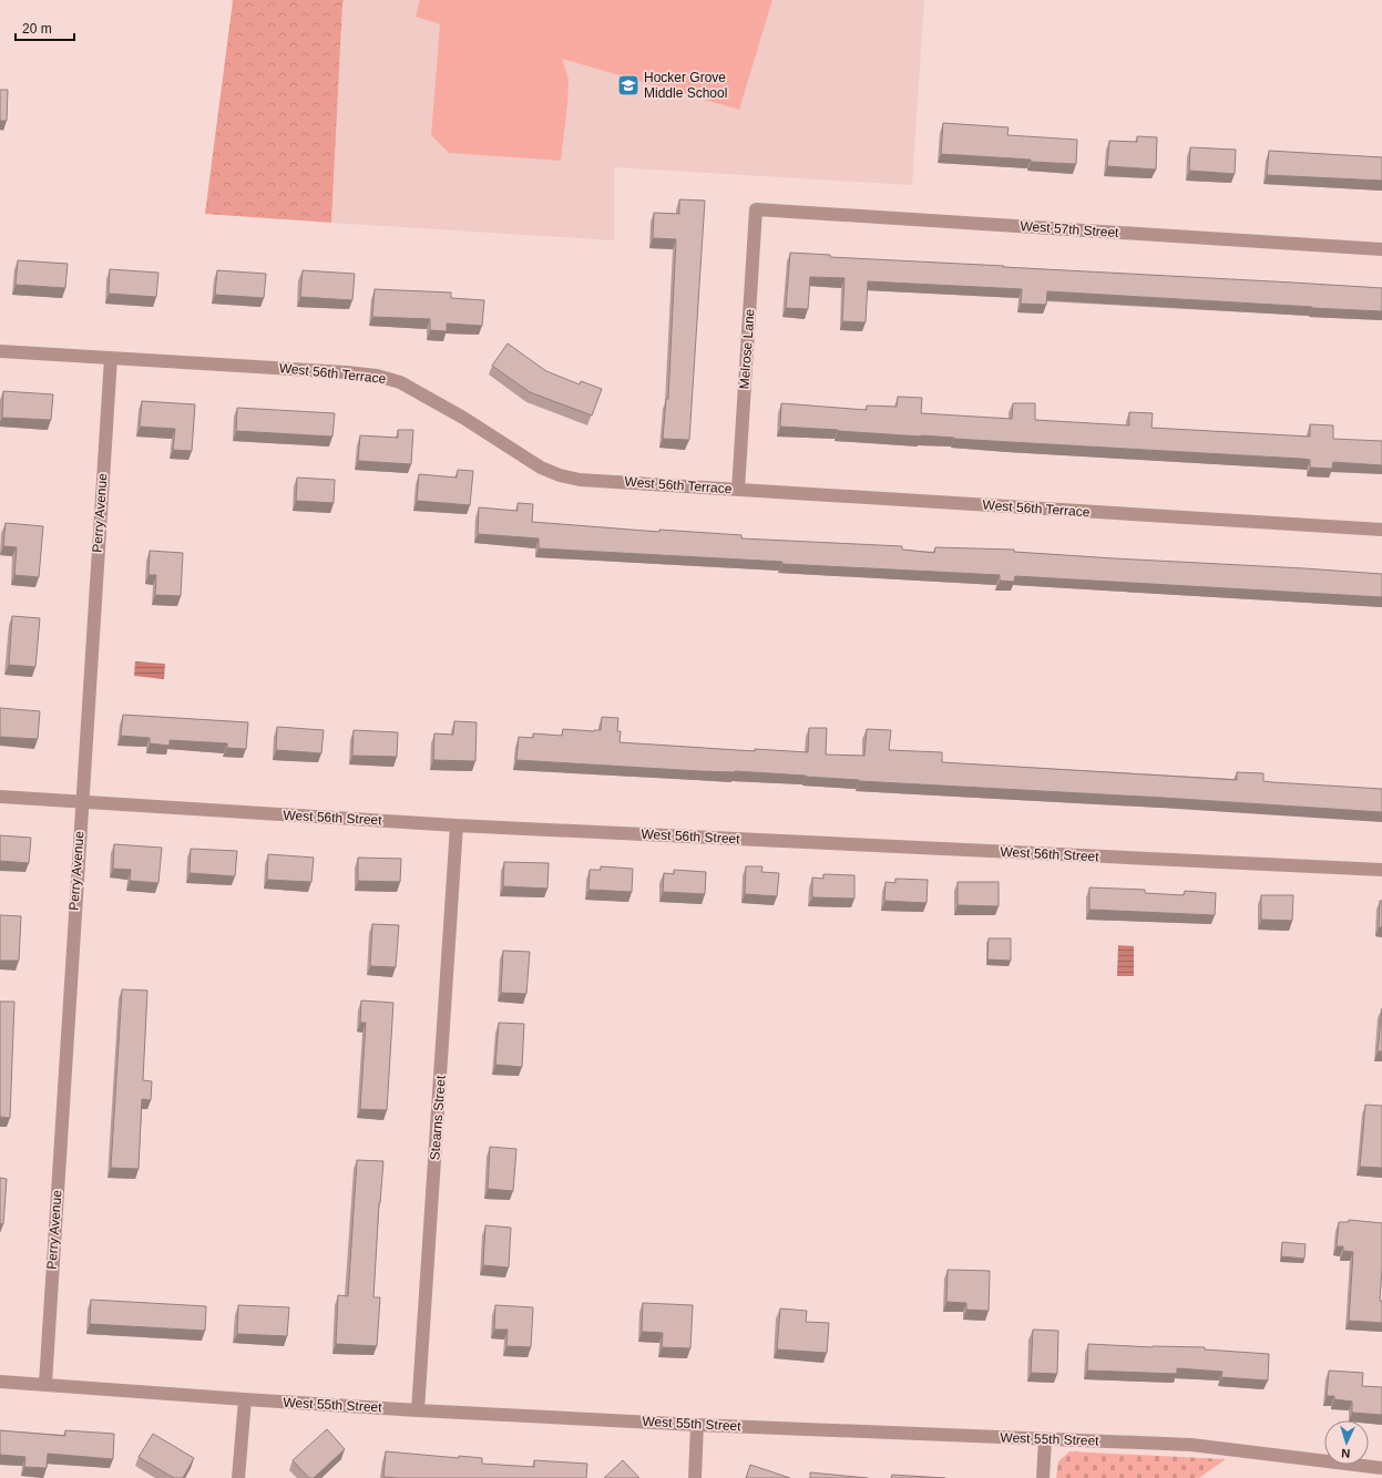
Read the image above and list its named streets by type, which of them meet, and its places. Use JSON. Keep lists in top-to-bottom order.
{
  "streets": {
    "street": [
      "West 57th Street",
      "Melrose Lane",
      "West 56th Terrace",
      "Perry Avenue",
      "West 56th Street",
      "Stearns Street",
      "West 55th Street"
    ]
  },
  "crossings": [
    ["West 57th Street", "Melrose Lane"],
    ["Melrose Lane", "West 56th Terrace"],
    ["West 56th Terrace", "Perry Avenue"],
    ["Perry Avenue", "West 56th Street"],
    ["Perry Avenue", "West 55th Street"],
    ["West 56th Street", "Stearns Street"],
    ["Stearns Street", "West 55th Street"]
  ],
  "places": {
    "school or university": ["Hocker Grove Middle School"]
  },
  "scale_bar": "20 m",
  "north": "bottom"
}
